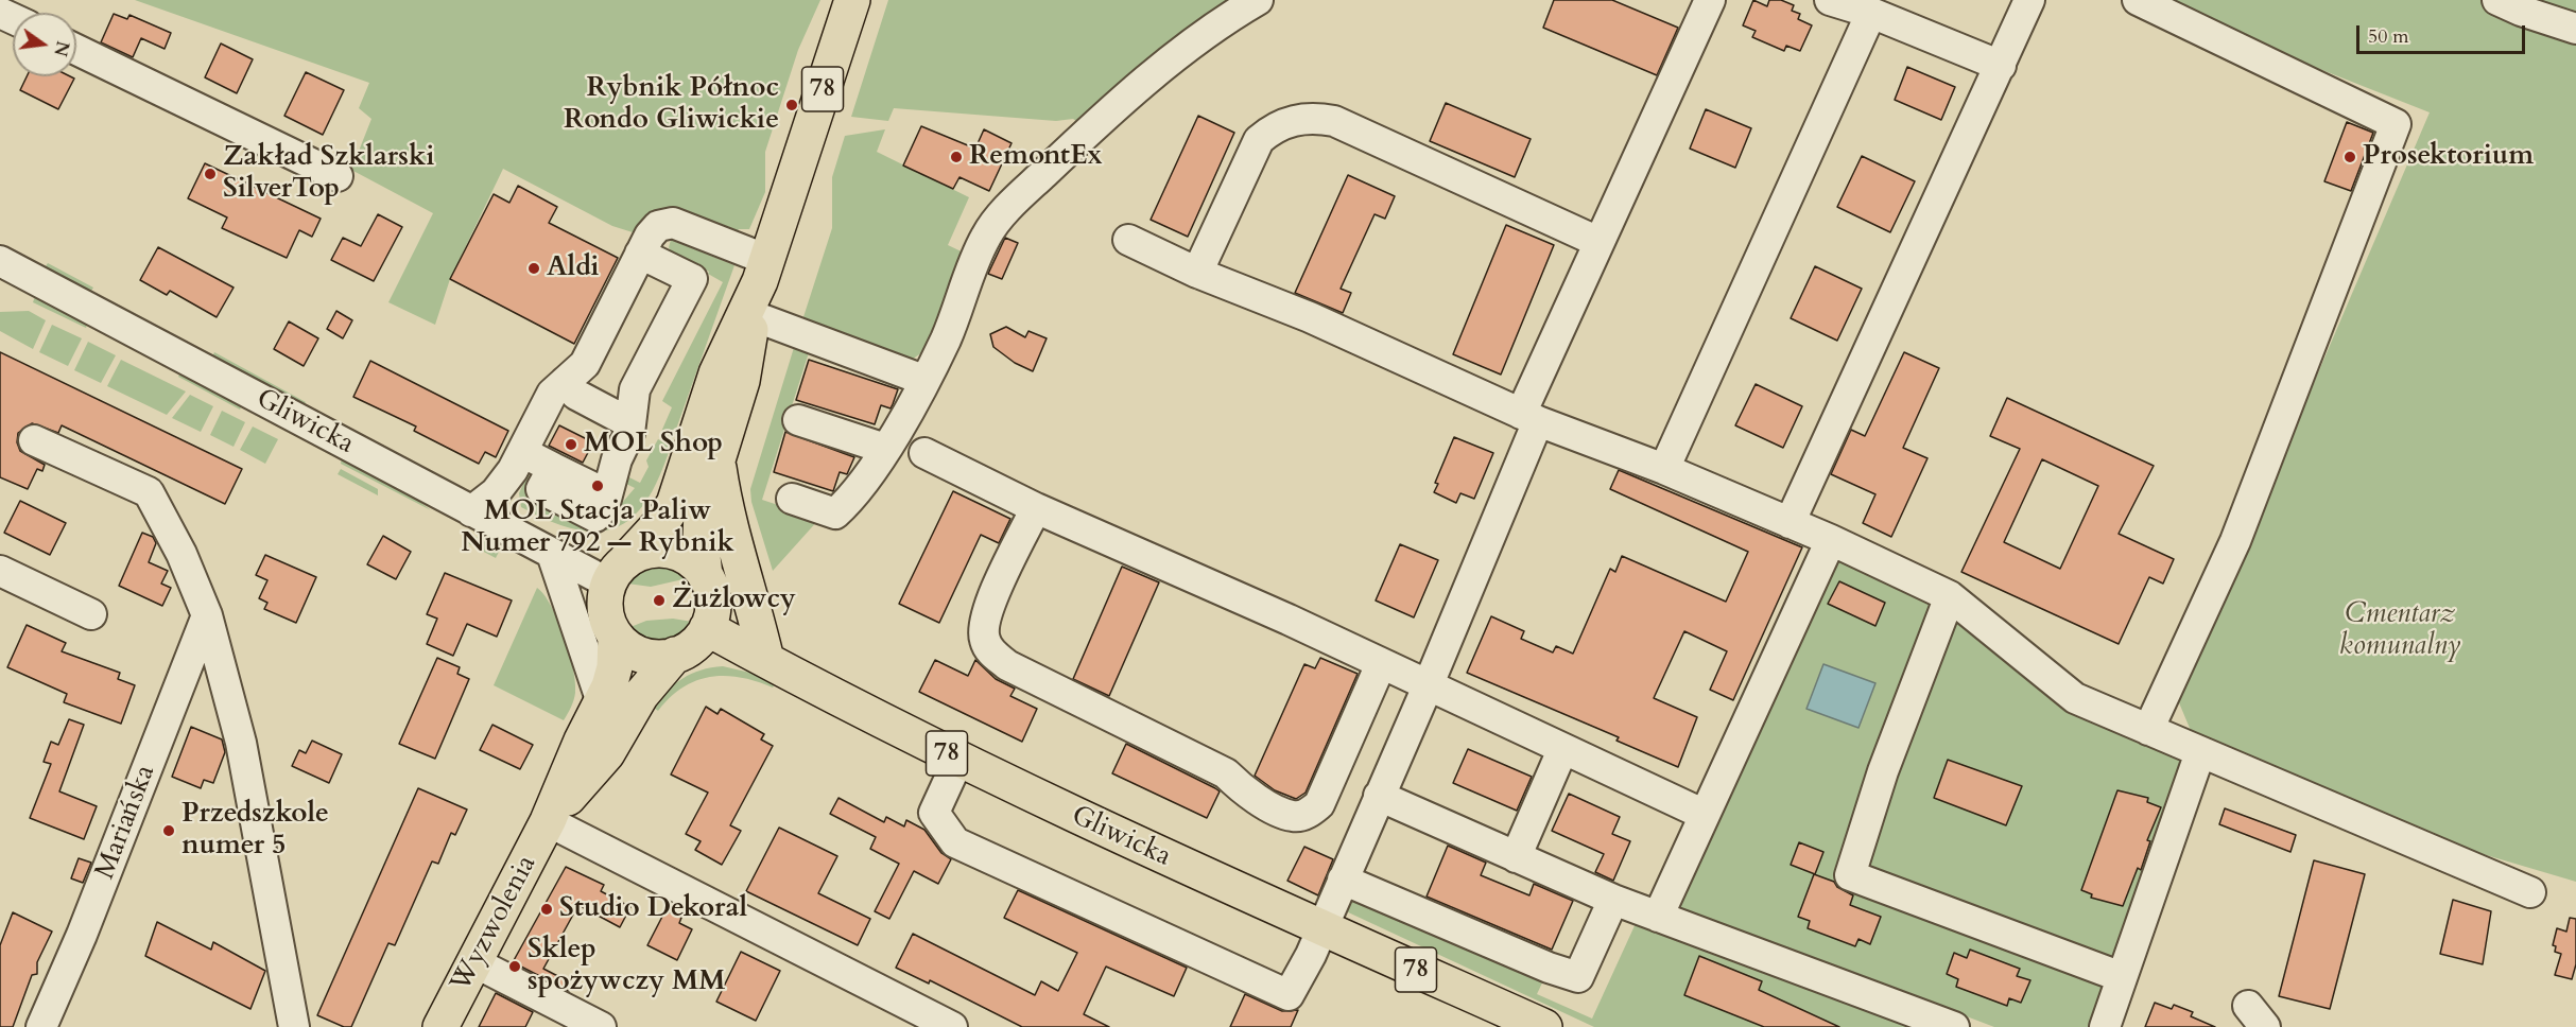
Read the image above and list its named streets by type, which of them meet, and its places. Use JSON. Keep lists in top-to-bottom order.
{
  "streets": {
    "main road": ["78", "Gliwicka", "Wyzwolenia"],
    "street": ["Mariańska"]
  },
  "crossings": [
    ["78", "Gliwicka"],
    ["78", "Wyzwolenia"],
    ["Gliwicka", "Wyzwolenia"]
  ],
  "parks": ["Cmentarz komunalny"],
  "places": [
    "Rybnik Północ Rondo Gliwickie",
    "RemontEx",
    "Prosektorium",
    "Zakład Szklarski SilverTop",
    "Aldi",
    "MOL Shop",
    "MOL Stacja Paliw Numer 792 — Rybnik",
    "Żużlowcy",
    "Przedszkole numer 5",
    "Studio Dekoral",
    "Sklep spożywczy MM"
  ],
  "scale_bar": "50 m",
  "north": "right"
}
